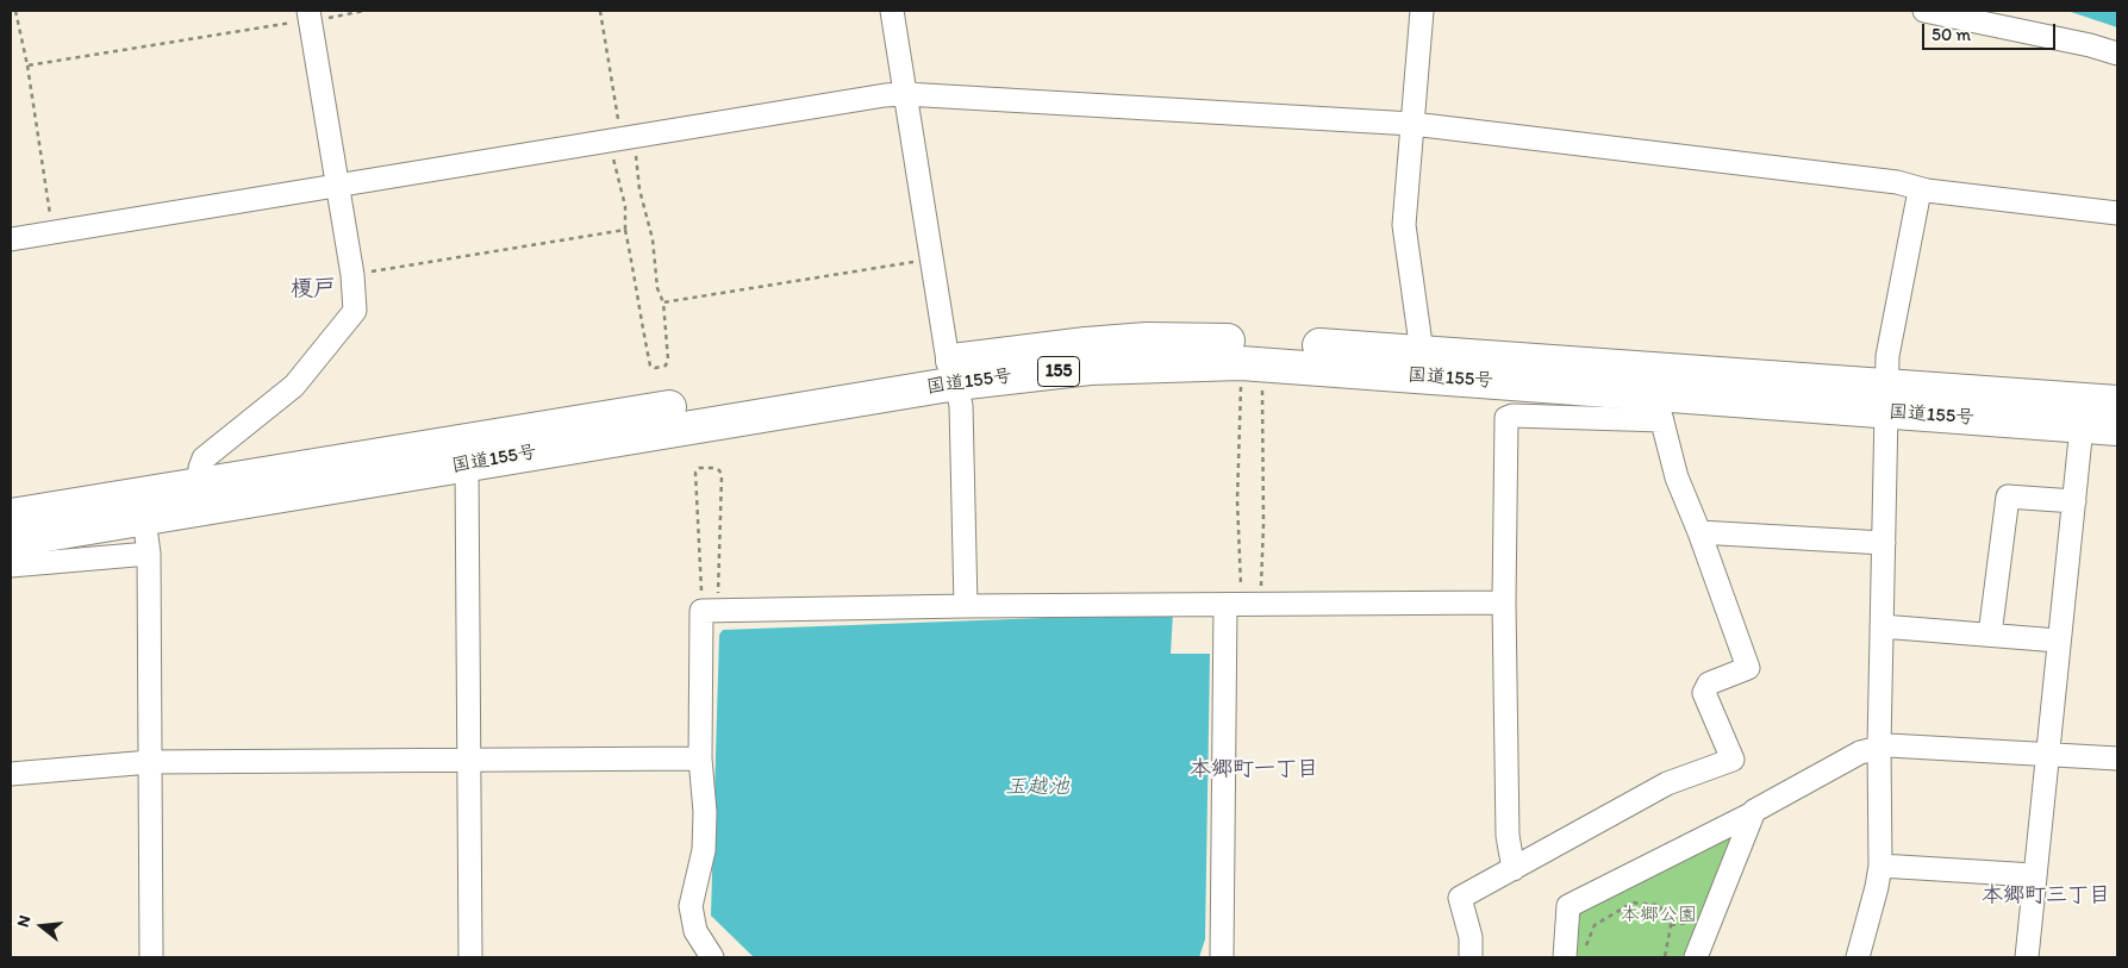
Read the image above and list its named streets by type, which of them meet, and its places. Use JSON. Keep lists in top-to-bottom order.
{
  "streets": {
    "highway": ["155", "国道155号"]
  },
  "districts": ["榎戸", "本郷町一丁目", "本郷町三丁目"],
  "water": ["玉越池"],
  "parks": ["本郷公園"],
  "scale_bar": "50 m",
  "north": "left"
}
